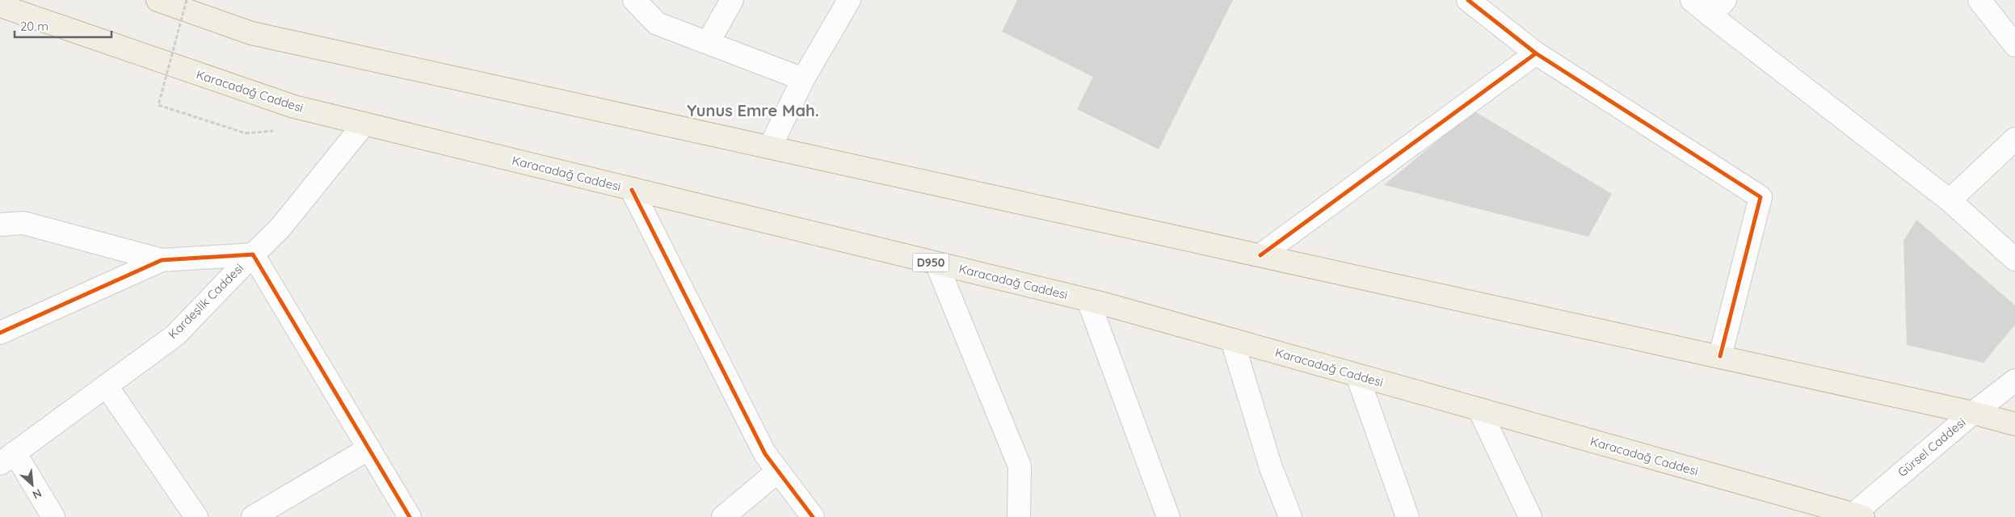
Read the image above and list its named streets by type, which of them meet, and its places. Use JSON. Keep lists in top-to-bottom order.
{
  "streets": {
    "highway": ["Karacadağ Caddesi", "D950"],
    "street": ["Kardeşlik Caddesi", "Gürsel Caddesi"]
  },
  "crossings": [
    ["Karacadağ Caddesi", "Kardeşlik Caddesi"],
    ["Karacadağ Caddesi", "Gürsel Caddesi"]
  ],
  "districts": ["Yunus Emre Mah."],
  "scale_bar": "20 m",
  "north": "bottom right"
}
